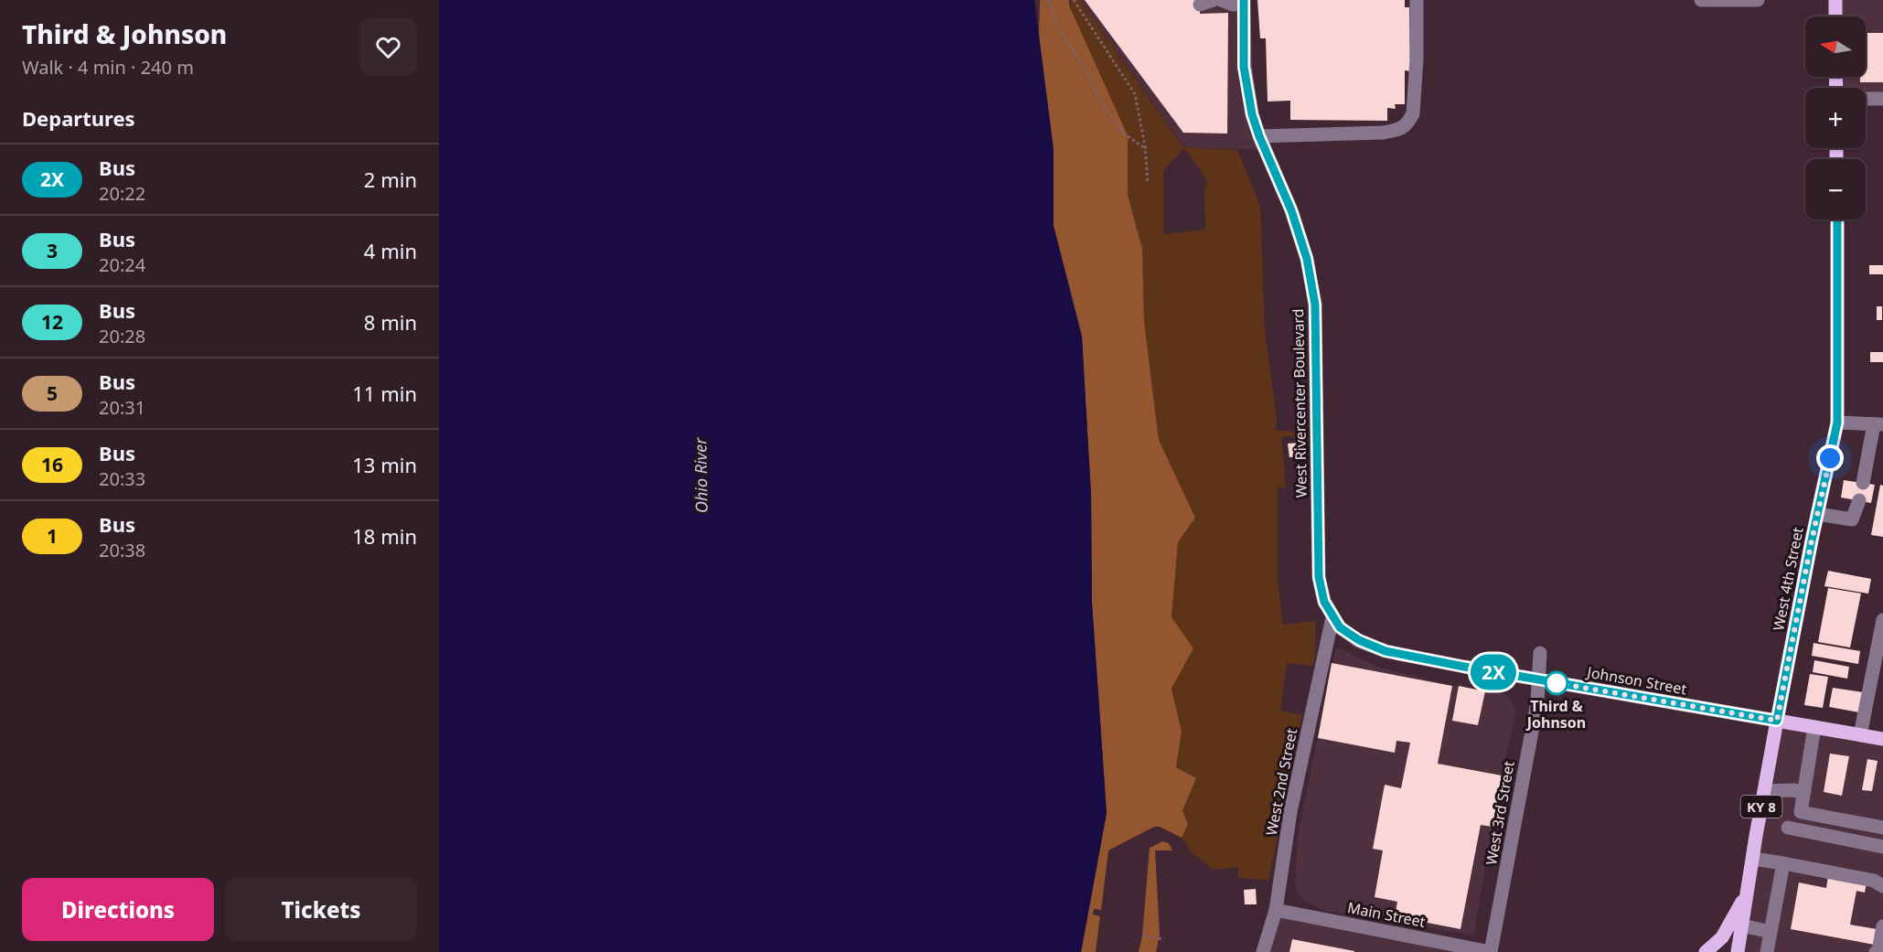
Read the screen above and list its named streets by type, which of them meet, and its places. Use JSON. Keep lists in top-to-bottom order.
{
  "streets": {
    "main road": ["West 4th Street", "Johnson Street", "KY 8"],
    "street": [
      "West Rivercenter Boulevard",
      "West 2nd Street",
      "West 3rd Street",
      "Main Street"
    ]
  },
  "crossings": [
    ["West Rivercenter Boulevard", "Johnson Street"],
    ["West Rivercenter Boulevard", "West 2nd Street"],
    ["West 4th Street", "Johnson Street"],
    ["Johnson Street", "West 2nd Street"],
    ["Johnson Street", "West 3rd Street"],
    ["West 2nd Street", "Main Street"],
    ["West 3rd Street", "Main Street"]
  ],
  "water": ["Ohio River"],
  "places": ["Third & Johnson"],
  "lines": ["bus line 2X"],
  "north": "left",
  "page": {
    "heading": [
      ["Third & Johnson", "Walk · 4 min · 240 m"],
      "Departures"
    ],
    "on_map": "2X",
    "map_buttons": ["+", "−"],
    "list": [
      {
        "mark": "2X",
        "name": "Bus",
        "note": "20:22",
        "value": "2 min"
      },
      {
        "mark": "3",
        "name": "Bus",
        "note": "20:24",
        "value": "4 min"
      },
      {
        "mark": "12",
        "name": "Bus",
        "note": "20:28",
        "value": "8 min"
      },
      {
        "mark": "5",
        "name": "Bus",
        "note": "20:31",
        "value": "11 min"
      },
      {
        "mark": "16",
        "name": "Bus",
        "note": "20:33",
        "value": "13 min"
      },
      {
        "mark": "1",
        "name": "Bus",
        "note": "20:38",
        "value": "18 min"
      }
    ],
    "buttons": ["Directions", "Tickets"]
  }
}
